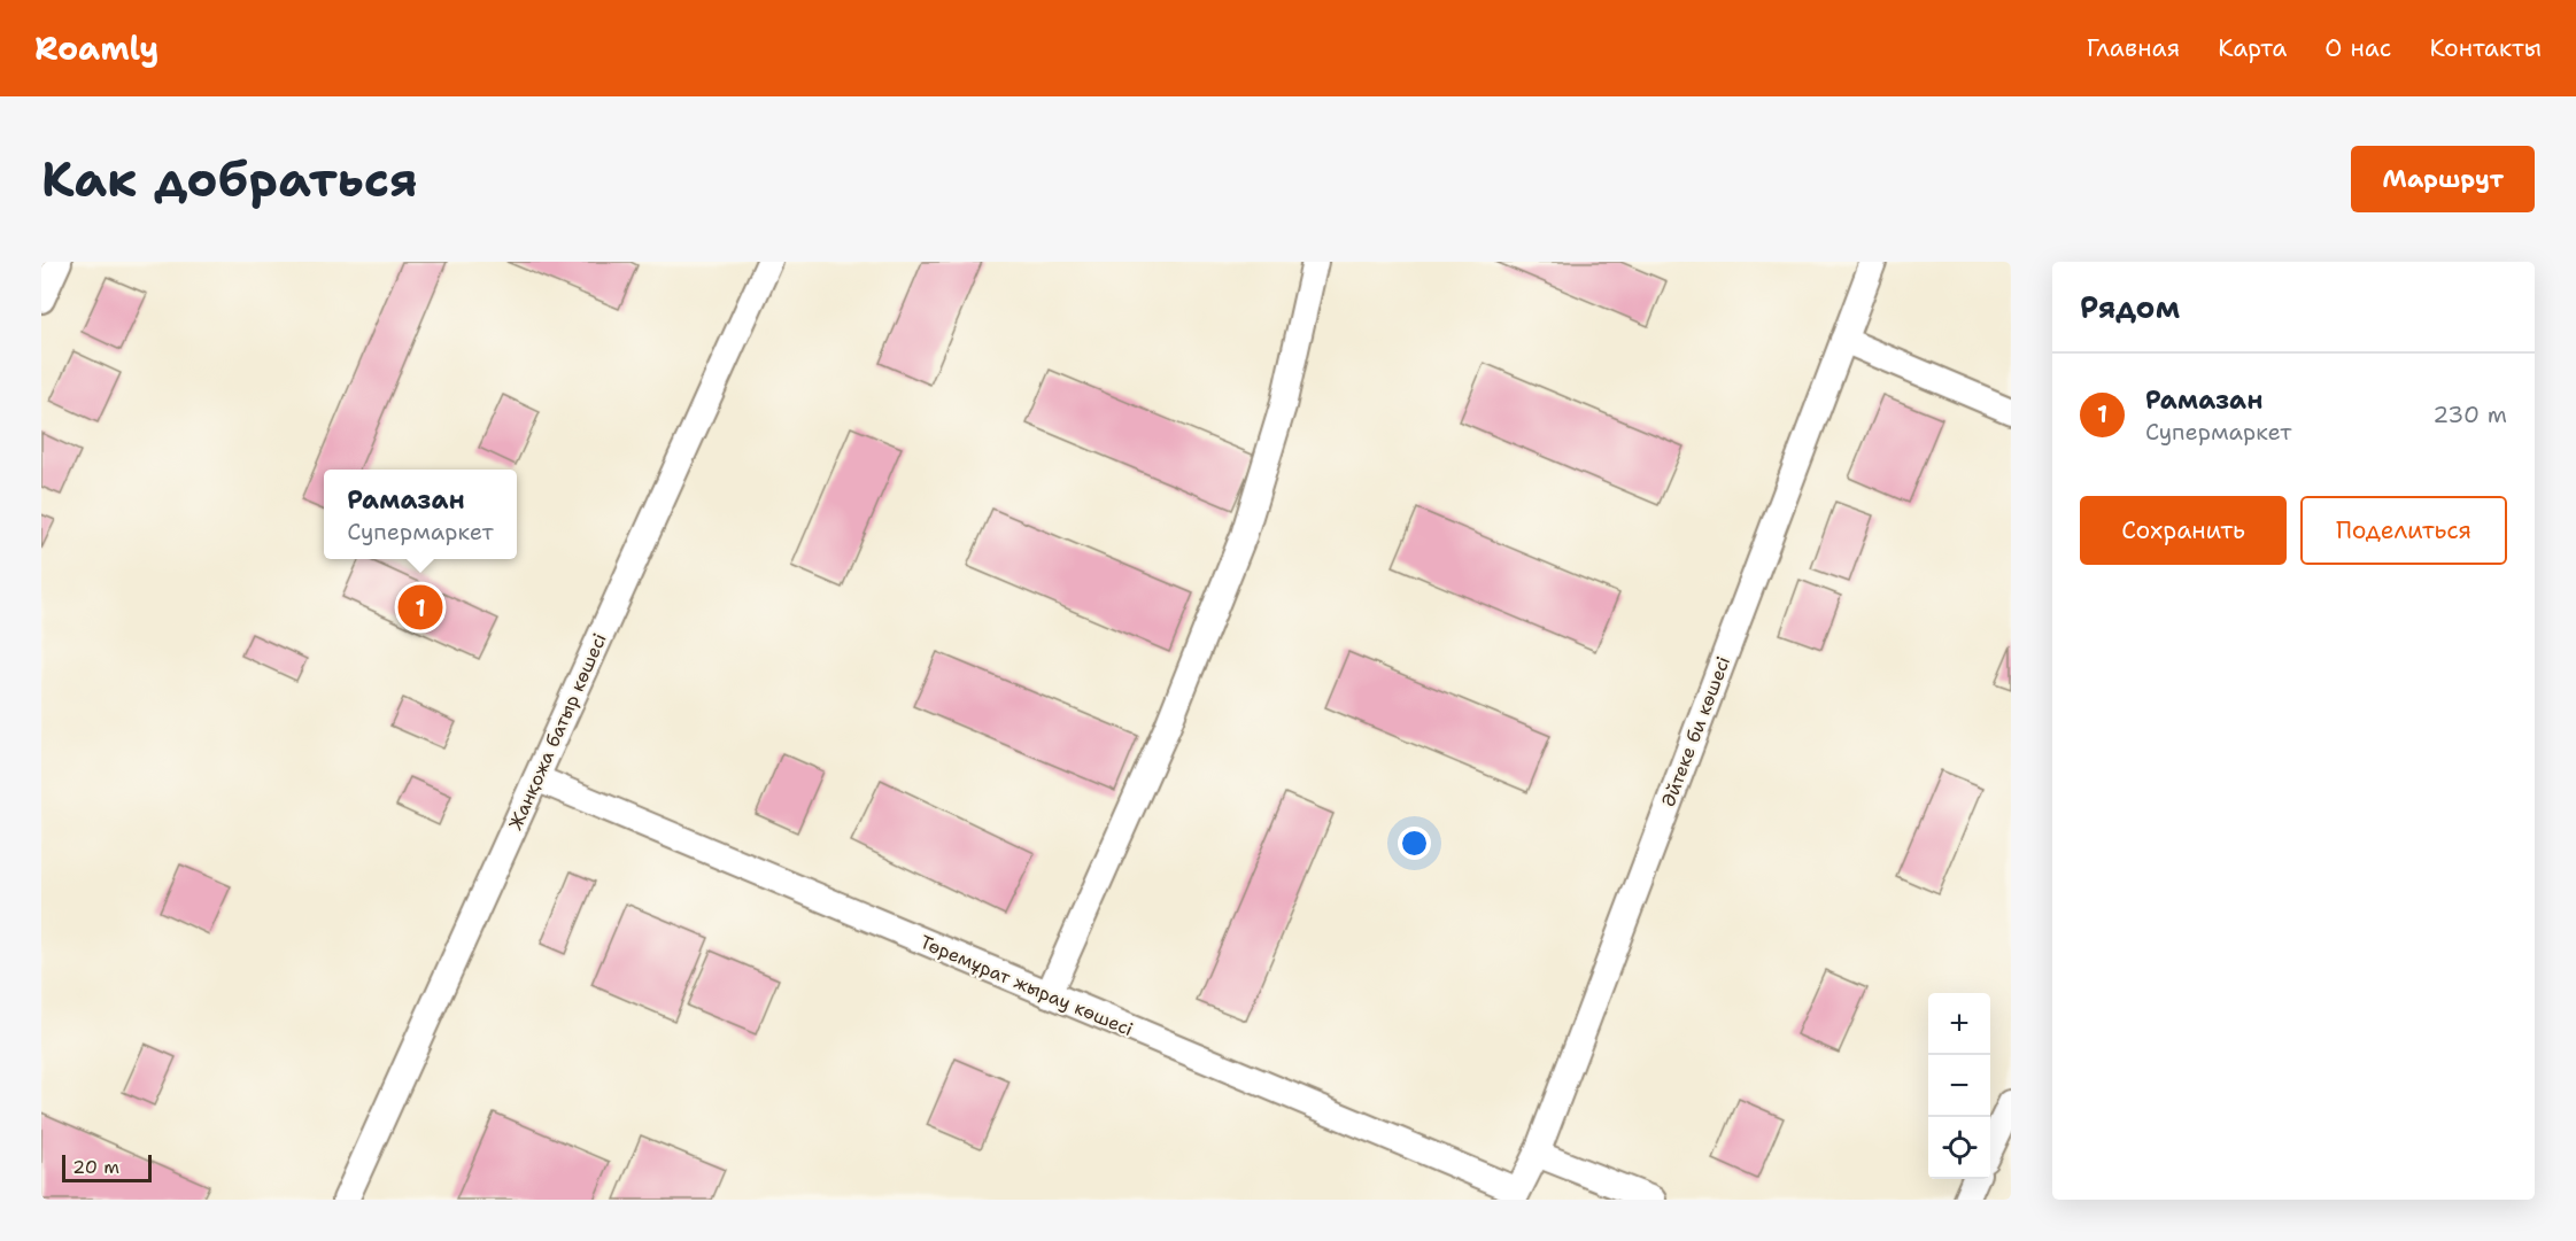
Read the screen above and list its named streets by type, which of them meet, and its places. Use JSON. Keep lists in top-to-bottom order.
{
  "streets": {
    "street": ["Жанқожа батыр көшесі", "Әйтеке би көшесі", "Төремұрат жырау көшесі"]
  },
  "crossings": [
    ["Жанқожа батыр көшесі", "Төремұрат жырау көшесі"],
    ["Әйтеке би көшесі", "Төремұрат жырау көшесі"]
  ],
  "scale_bar": "20 m",
  "page": {
    "header": "Roamly",
    "nav": [
      "Главная",
      "Карта",
      "О нас",
      "Контакты"
    ],
    "buttons": [
      "Маршрут",
      ["Сохранить", "Поделиться"]
    ],
    "title": "Как добраться",
    "heading": "Рядом",
    "list": [
      {
        "mark": "1",
        "name": "Рамазан",
        "note": "Супермаркет",
        "value": "230 m"
      }
    ],
    "popup": ["Рамазан", "Супермаркет"],
    "pins": "1",
    "map_buttons": ["+", "−"],
    "scale": "20 m"
  }
}
